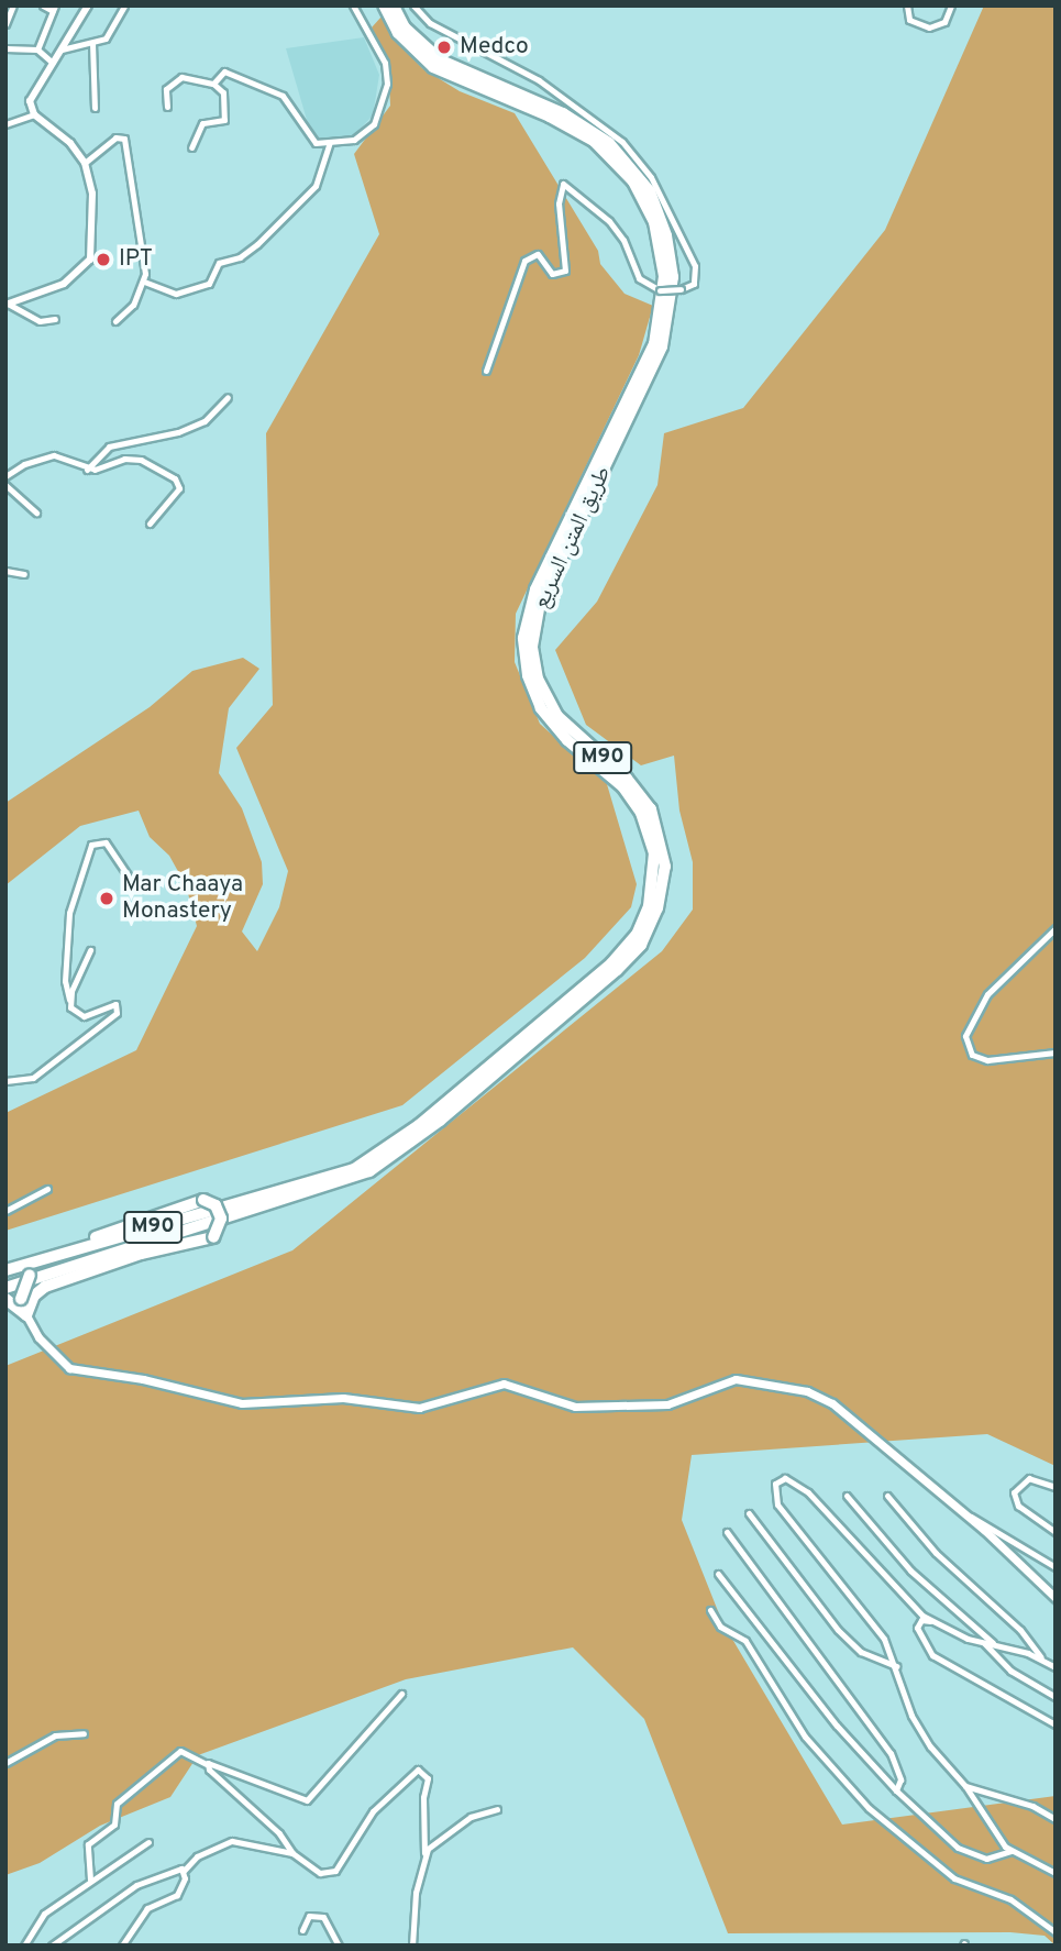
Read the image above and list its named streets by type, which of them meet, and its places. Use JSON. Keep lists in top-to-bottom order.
{
  "streets": {
    "highway": ["طريق المتن السريع", "M90"]
  },
  "places": ["Medco", "IPT", "Mar Chaaya Monastery"]
}
